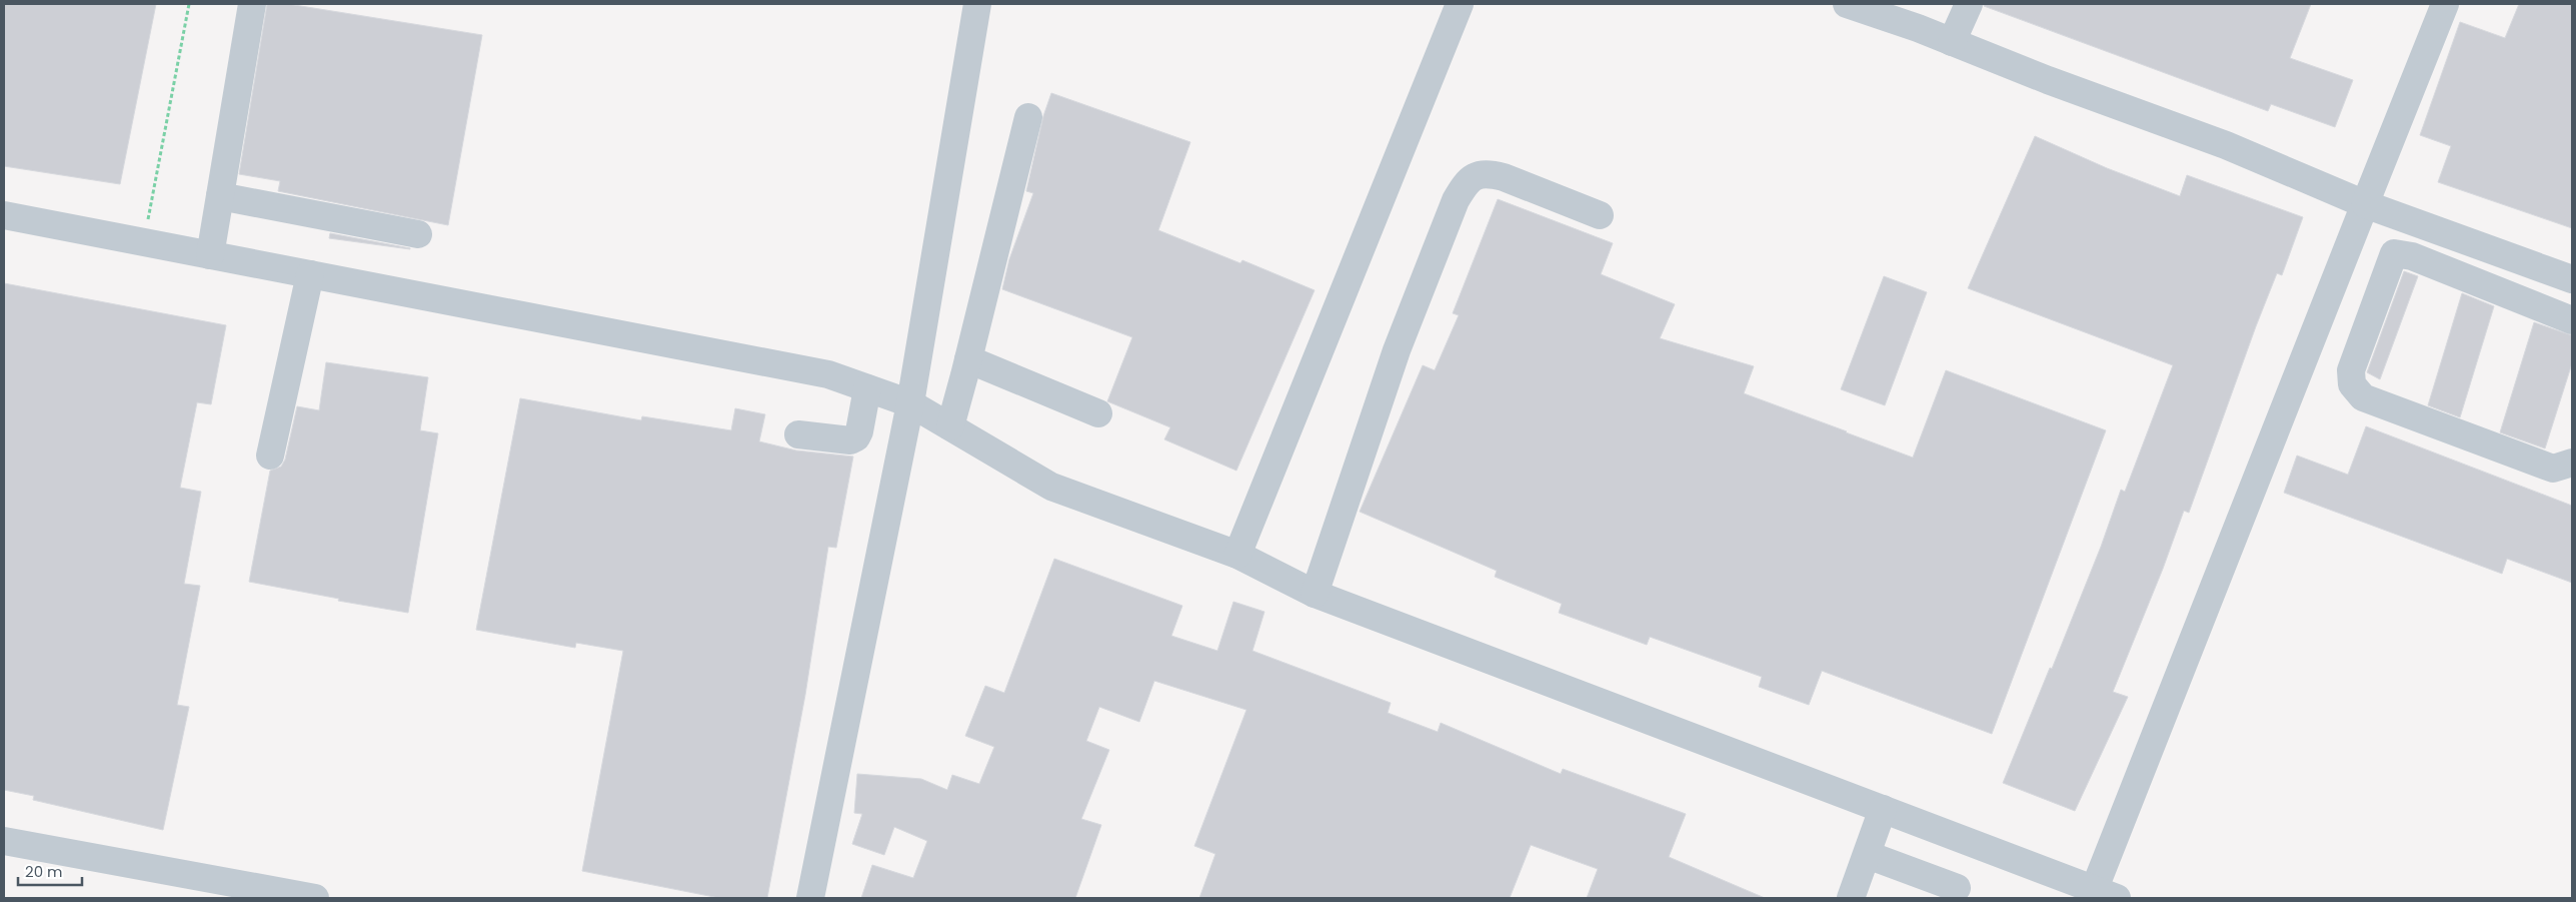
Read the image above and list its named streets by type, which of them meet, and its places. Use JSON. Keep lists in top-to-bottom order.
{
  "scale_bar": "20 m"
}
